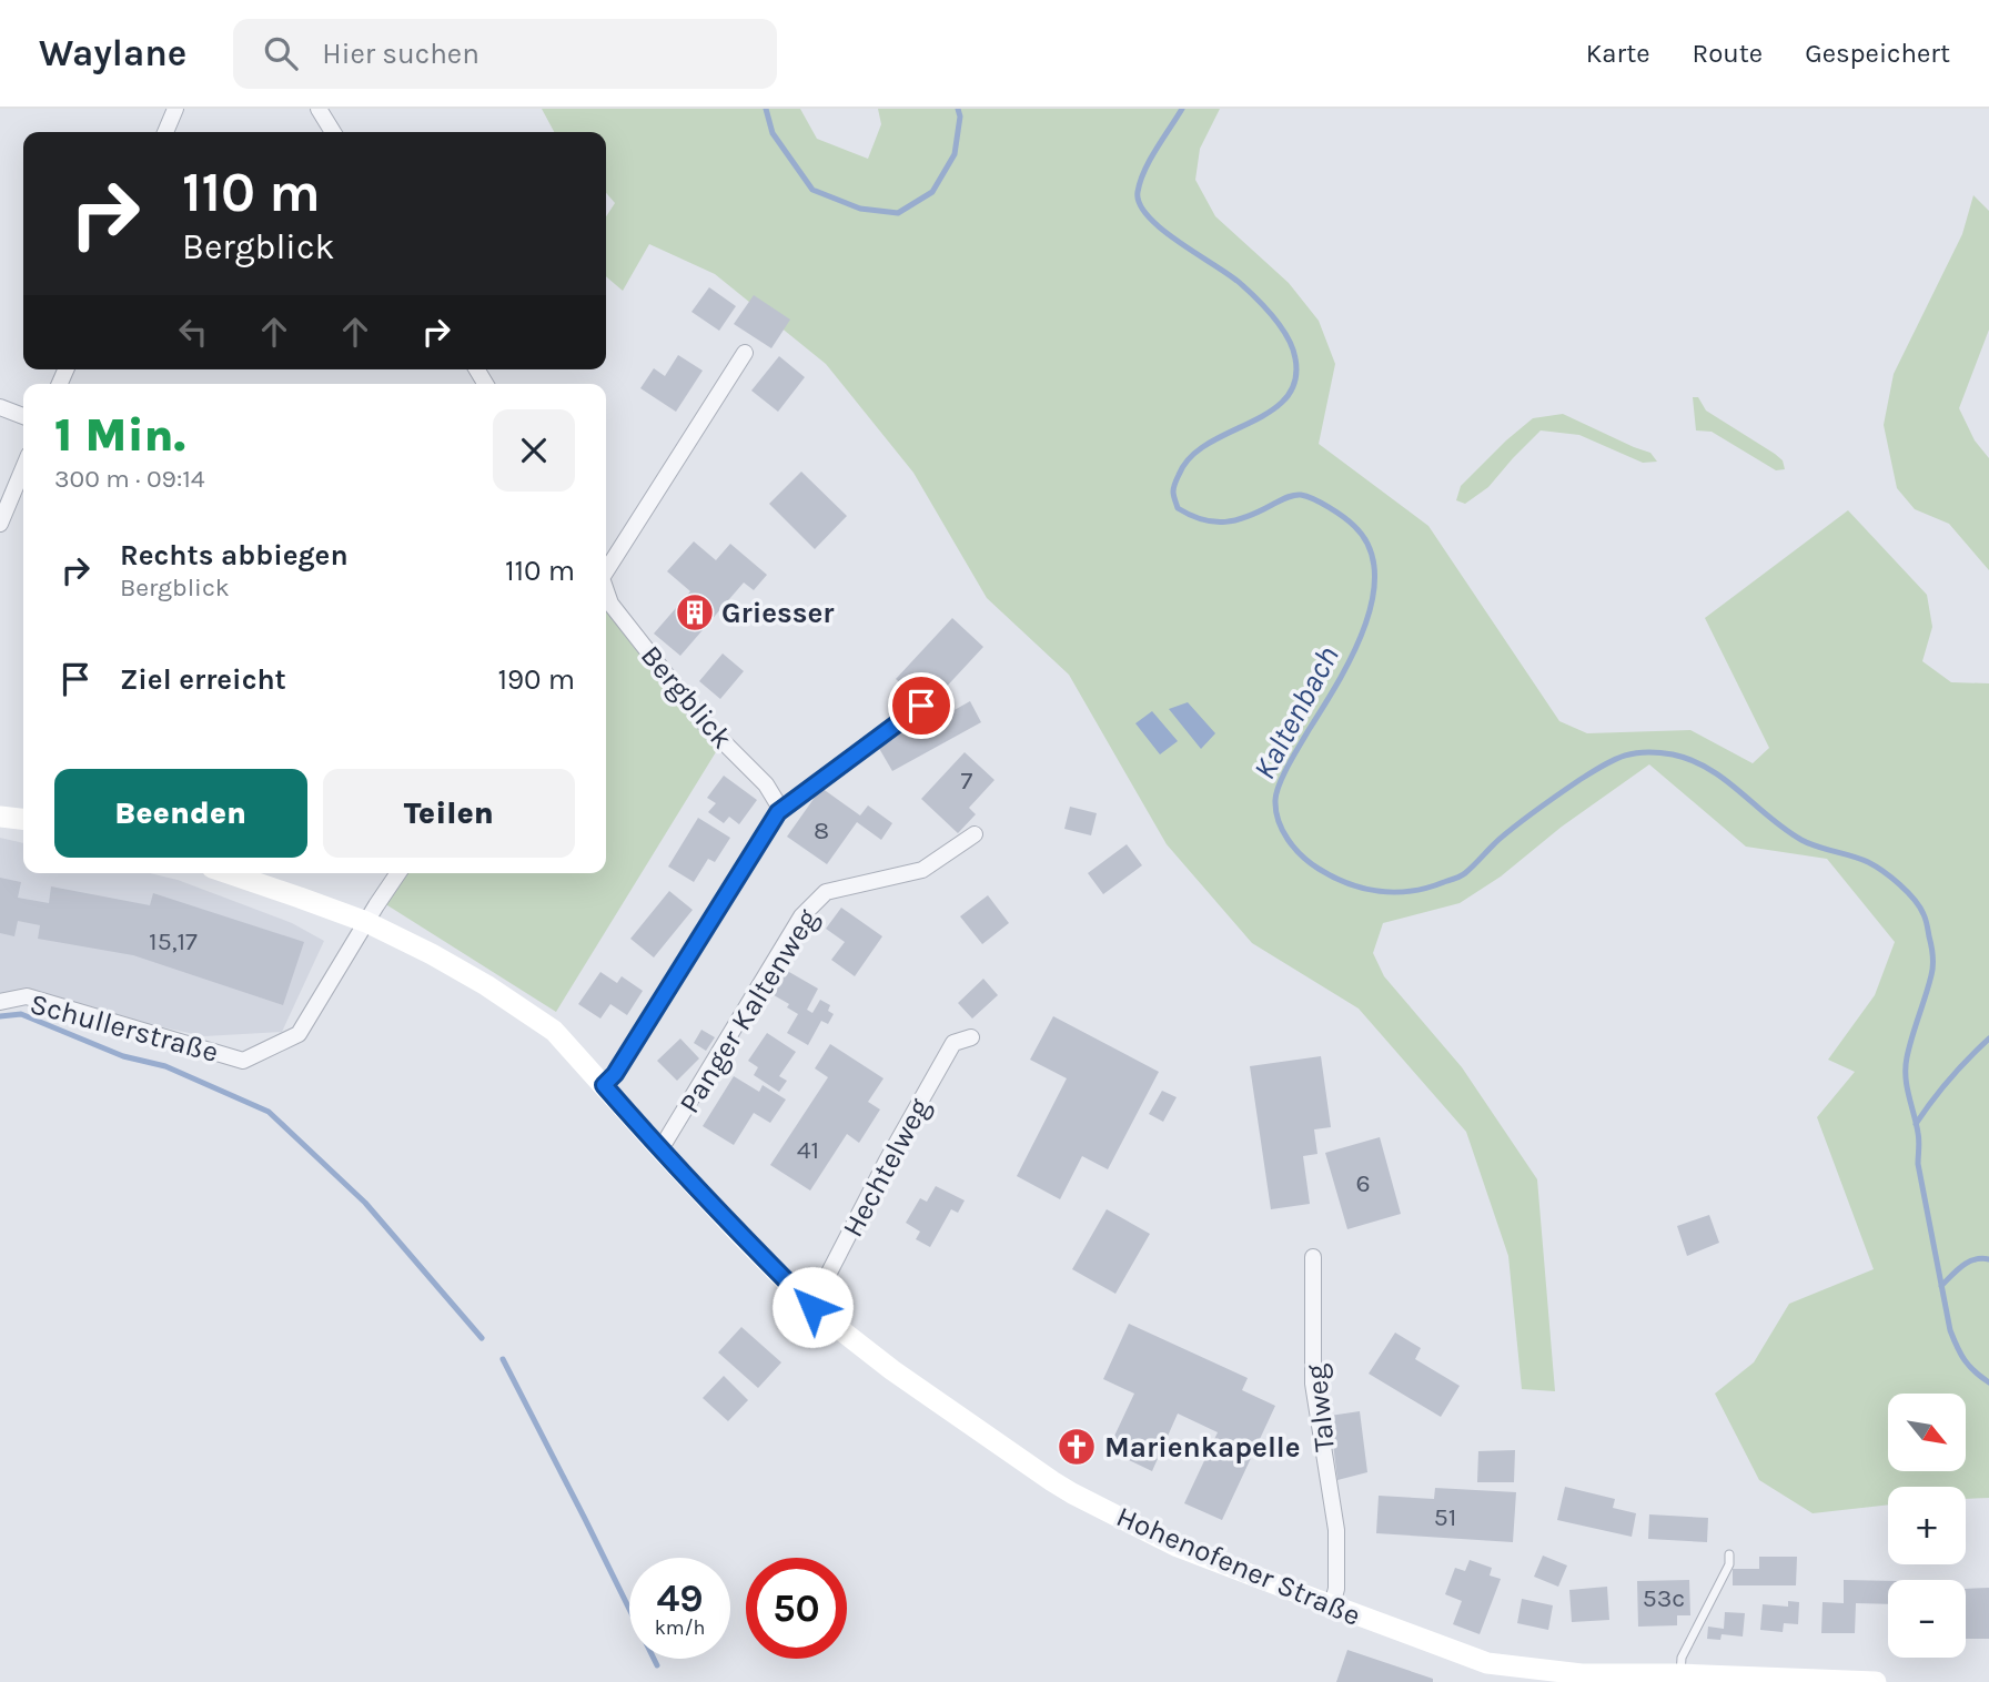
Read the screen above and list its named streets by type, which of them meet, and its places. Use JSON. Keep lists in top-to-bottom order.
{
  "streets": {
    "main road": ["Hohenofener Straße"],
    "street": [
      "Bergblick",
      "Panger Kaltenweg",
      "Schullerstraße",
      "Hechtelweg",
      "Talweg"
    ]
  },
  "crossings": [
    ["Panger Kaltenweg", "Hohenofener Straße"],
    ["Schullerstraße", "Hohenofener Straße"],
    ["Hechtelweg", "Hohenofener Straße"],
    ["Talweg", "Hohenofener Straße"]
  ],
  "water": ["Kaltenbach"],
  "places": {
    "building": ["Griesser"],
    "church": ["Marienkapelle"]
  },
  "house_numbers": [
    "7",
    "8",
    "15,17",
    "41",
    "6",
    "51",
    "53c"
  ],
  "north": "bottom right",
  "page": {
    "header": "Waylane",
    "search": "Hier suchen",
    "nav": ["Karte", "Route", "Gespeichert"],
    "turn": ["110 m", "Bergblick"],
    "heading": ["1 Min.", "300 m · 09:14"],
    "list": [
      {
        "name": "Rechts abbiegen",
        "note": "Bergblick",
        "value": "110 m"
      },
      {
        "name": "Ziel erreicht",
        "value": "190 m"
      }
    ],
    "buttons": ["Beenden", "Teilen"],
    "map_buttons": ["+", "−"],
    "speed": "49 km/h",
    "limit": "50"
  }
}
